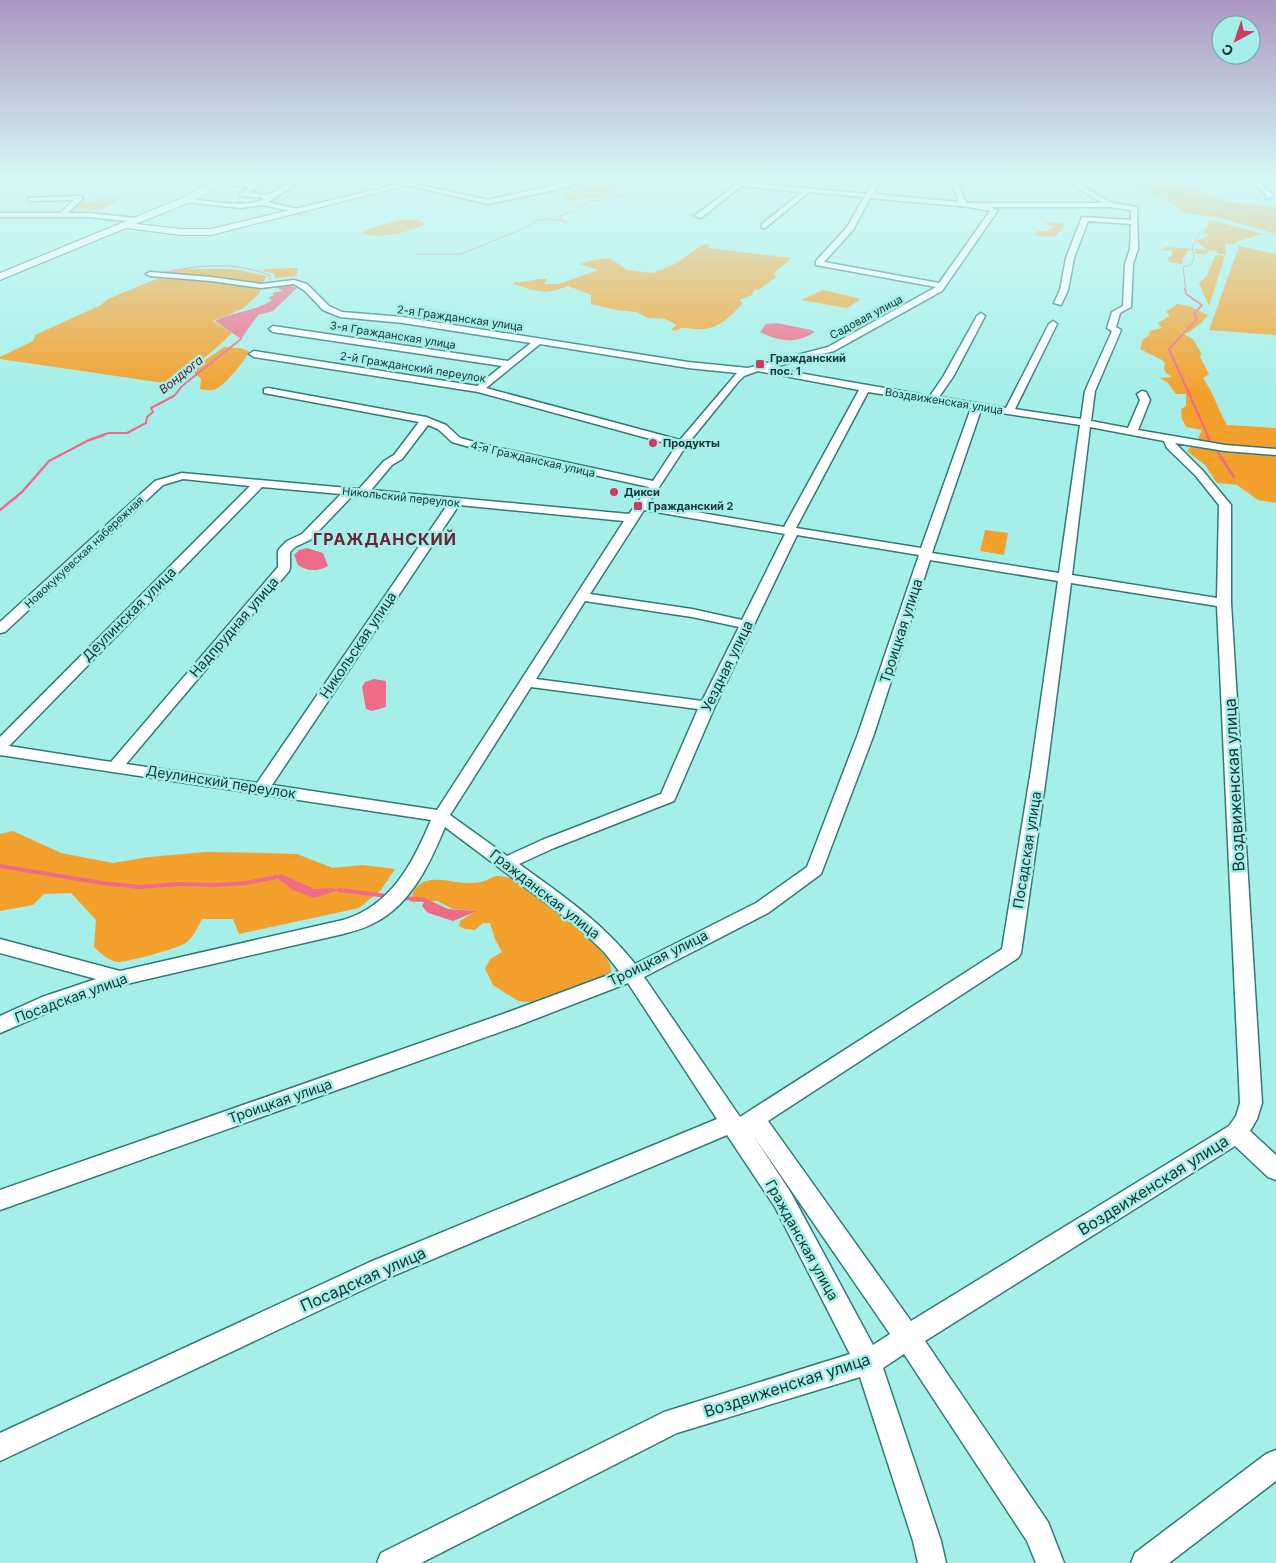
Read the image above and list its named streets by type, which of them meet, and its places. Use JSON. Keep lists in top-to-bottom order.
{
  "streets": {
    "street": [
      "Садовая улица",
      "2-я Гражданская улица",
      "3-я Гражданская улица",
      "2-й Гражданский переулок",
      "Воздвиженская улица",
      "4-я Гражданская улица",
      "Никольский переулок",
      "Новокукуевская набережная",
      "Деулинская улица",
      "Надпрудная улица",
      "Троицкая улица",
      "Никольская улица",
      "Уездная улица",
      "Деулинский переулок",
      "Посадская улица",
      "Гражданская улица"
    ]
  },
  "crossings": [
    ["Садовая улица", "2-я Гражданская улица"],
    ["Садовая улица", "Воздвиженская улица"],
    ["2-я Гражданская улица", "Воздвиженская улица"],
    ["Воздвиженская улица", "Троицкая улица"],
    ["Воздвиженская улица", "Уездная улица"],
    ["Воздвиженская улица", "Посадская улица"],
    ["Воздвиженская улица", "Гражданская улица"],
    ["Никольский переулок", "Новокукуевская набережная"],
    ["Никольский переулок", "Деулинская улица"],
    ["Никольский переулок", "Надпрудная улица"],
    ["Никольский переулок", "Никольская улица"],
    ["Деулинская улица", "Деулинский переулок"],
    ["Надпрудная улица", "Деулинский переулок"],
    ["Троицкая улица", "Гражданская улица"],
    ["Никольская улица", "Деулинский переулок"],
    ["Уездная улица", "Гражданская улица"],
    ["Деулинский переулок", "Посадская улица"],
    ["Деулинский переулок", "Гражданская улица"],
    ["Посадская улица", "Гражданская улица"]
  ],
  "districts": ["ГРАЖДАНСКИЙ"],
  "water": ["Вондюга"],
  "places": {
    "transit": ["Гражданский пос. 1", "Гражданский 2"],
    "other": ["Продукты", "Дикси"]
  },
  "north": "bottom left"
}
